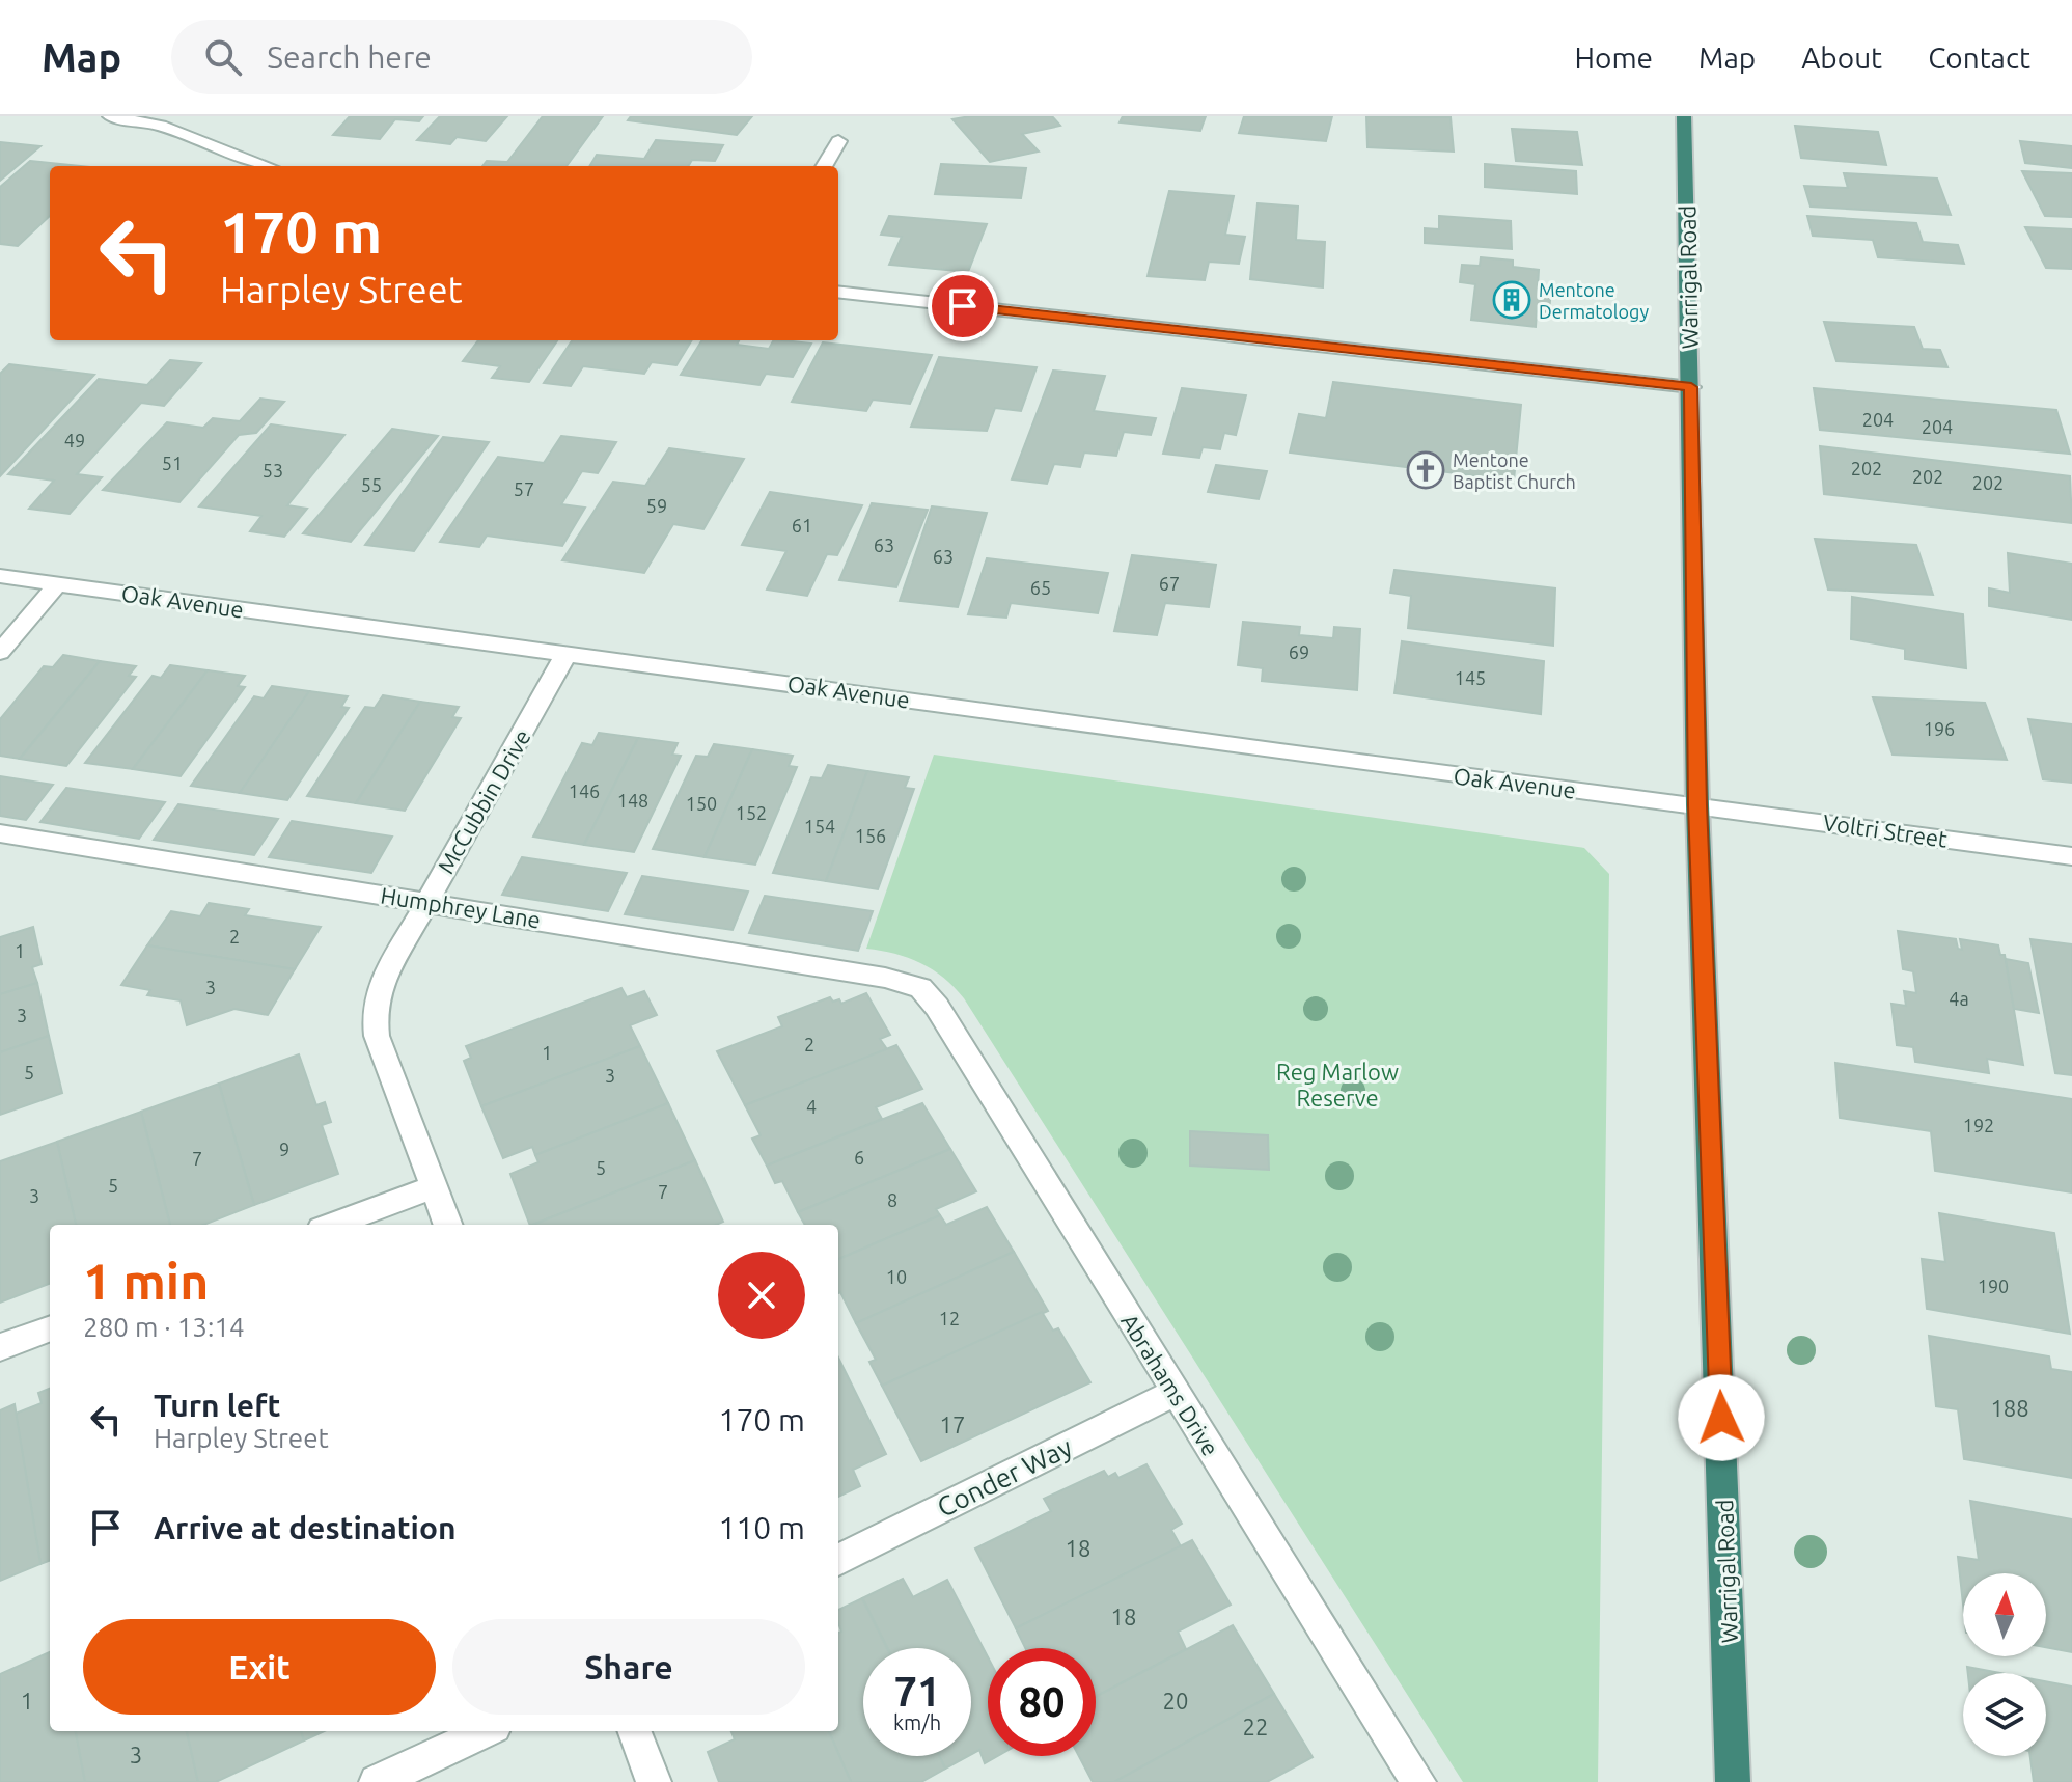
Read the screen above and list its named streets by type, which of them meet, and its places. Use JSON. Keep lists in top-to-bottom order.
{
  "streets": {
    "highway": ["Warrigal Road"],
    "street": [
      "Oak Avenue",
      "McCubbin Drive",
      "Voltri Street",
      "Humphrey Lane",
      "Abrahams Drive",
      "Conder Way"
    ]
  },
  "crossings": [
    ["Warrigal Road", "Oak Avenue"],
    ["Warrigal Road", "Voltri Street"],
    ["Oak Avenue", "McCubbin Drive"],
    ["Oak Avenue", "Voltri Street"],
    ["McCubbin Drive", "Humphrey Lane"],
    ["Humphrey Lane", "Abrahams Drive"],
    ["Abrahams Drive", "Conder Way"]
  ],
  "parks": ["Reg Marlow Reserve"],
  "places": {
    "building": ["Mentone Dermatology"],
    "church": ["Mentone Baptist Church"]
  },
  "house_numbers": [
    "204",
    "204",
    "49",
    "51",
    "202",
    "53",
    "202",
    "202",
    "55",
    "57",
    "59",
    "61",
    "63",
    "63",
    "67",
    "65",
    "69",
    "145",
    "196",
    "146",
    "148",
    "150",
    "152",
    "154",
    "156",
    "2",
    "1",
    "3",
    "4a",
    "3",
    "2",
    "1",
    "5",
    "3",
    "4",
    "192",
    "9",
    "6",
    "7",
    "5",
    "5",
    "7",
    "3",
    "8",
    "10",
    "190",
    "12",
    "188",
    "17",
    "18",
    "18",
    "1",
    "20",
    "22",
    "3"
  ],
  "north": "top",
  "page": {
    "header": "Map",
    "search": "Search here",
    "nav": [
      "Home",
      "Map",
      "About",
      "Contact"
    ],
    "turn": ["170 m", "Harpley Street"],
    "heading": ["1 min", "280 m · 13:14"],
    "list": [
      {
        "name": "Turn left",
        "note": "Harpley Street",
        "value": "170 m"
      },
      {
        "name": "Arrive at destination",
        "value": "110 m"
      }
    ],
    "buttons": ["Exit", "Share"],
    "speed": "71 km/h",
    "limit": "80"
  }
}
